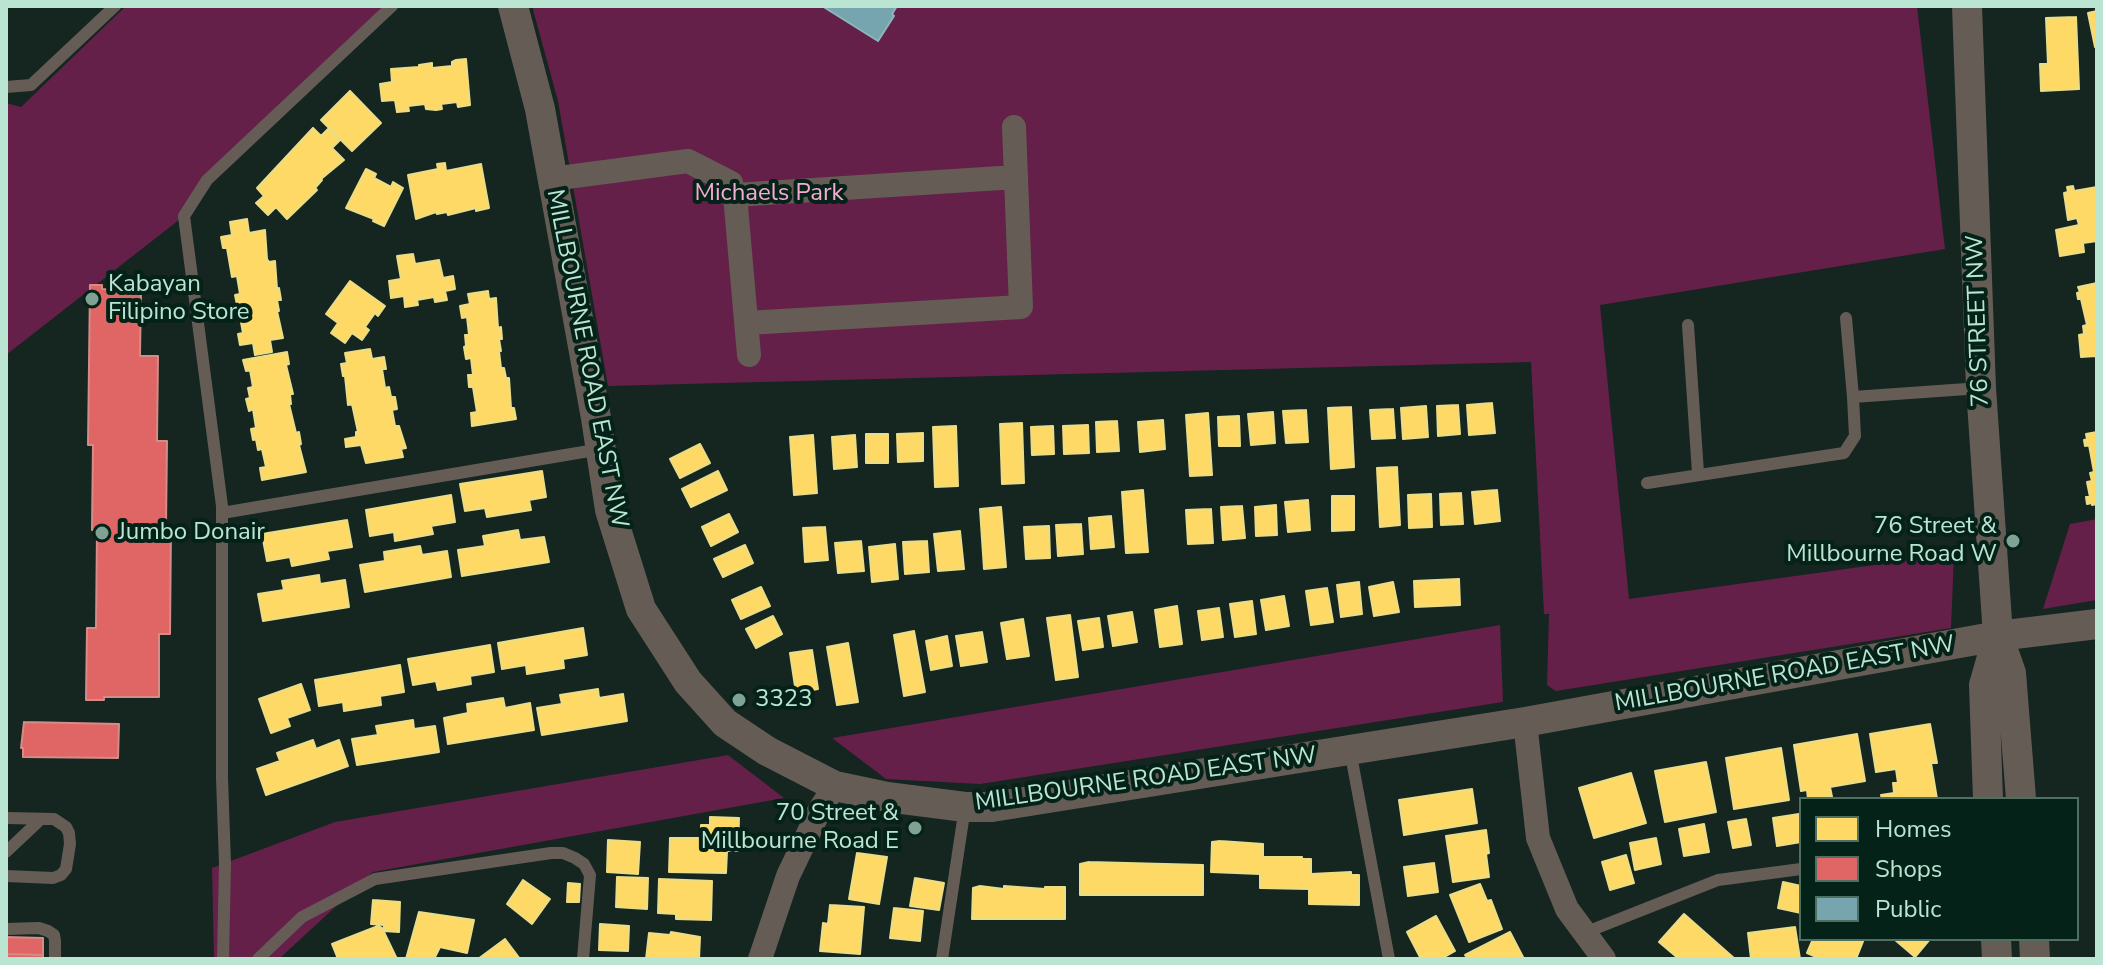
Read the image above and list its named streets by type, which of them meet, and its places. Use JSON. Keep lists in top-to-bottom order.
{
  "streets": {
    "street": ["76 STREET NW", "MILLBOURNE ROAD EAST NW"]
  },
  "crossings": [
    ["76 STREET NW", "MILLBOURNE ROAD EAST NW"]
  ],
  "parks": ["Michaels Park"],
  "places": [
    "Kabayan Filipino Store",
    "Jumbo Donair",
    "76 Street & Millbourne Road W",
    "3323",
    "70 Street & Millbourne Road E"
  ],
  "legend": ["Homes", "Shops", "Public"]
}
